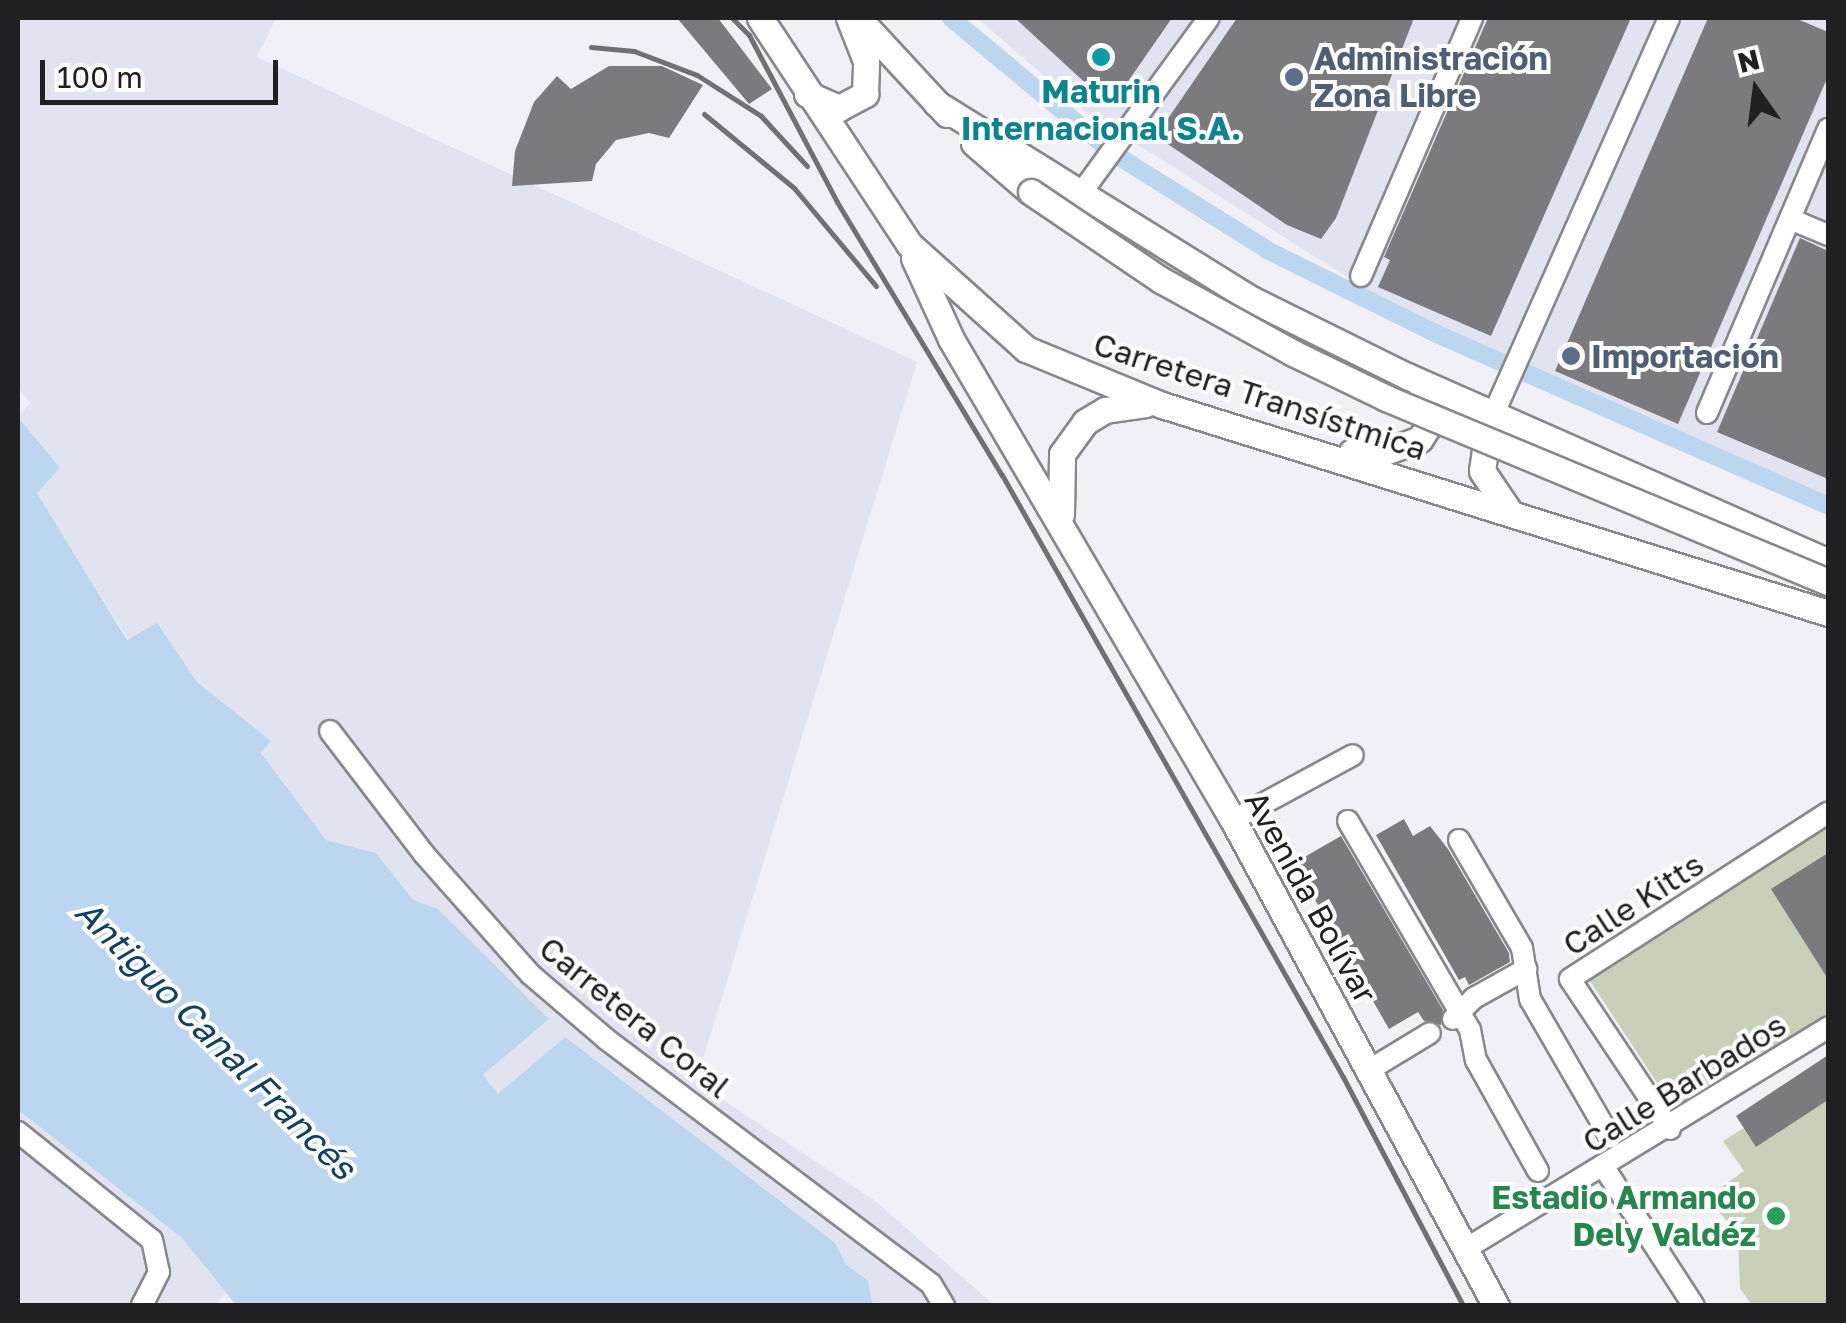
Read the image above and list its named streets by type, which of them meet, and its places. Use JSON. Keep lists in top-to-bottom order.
{
  "streets": {
    "main road": ["Carretera Transístmica", "Avenida Bolívar"],
    "street": ["Calle Kitts", "Carretera Coral", "Calle Barbados"]
  },
  "crossings": [
    ["Carretera Transístmica", "Avenida Bolívar"],
    ["Avenida Bolívar", "Calle Barbados"],
    ["Calle Kitts", "Calle Barbados"]
  ],
  "water": ["Antiguo Canal Francés"],
  "places": [
    "Maturin Internacional S.A.",
    "Administración Zona Libre",
    "Importación",
    "Estadio Armando Dely Valdéz"
  ],
  "scale_bar": "100 m",
  "north": "top"
}
